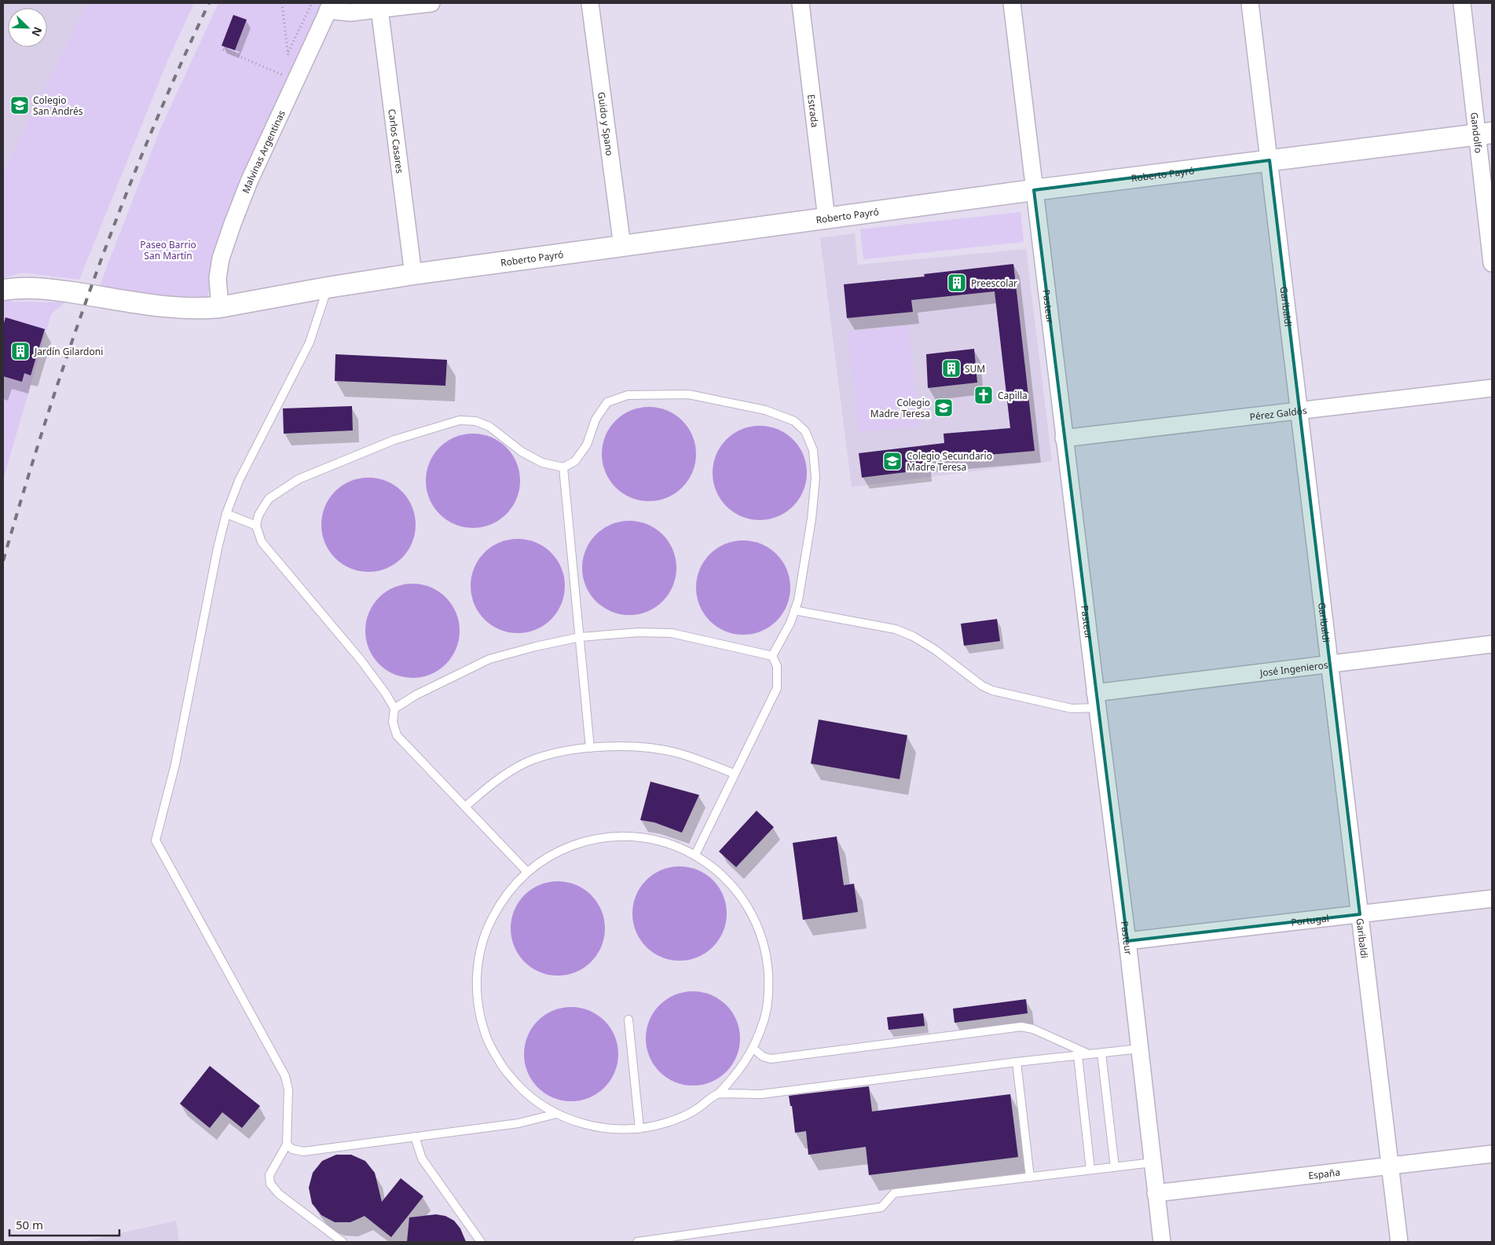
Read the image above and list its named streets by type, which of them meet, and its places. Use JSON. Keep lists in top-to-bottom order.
{
  "streets": {
    "street": [
      "Estrada",
      "Guido y Spano",
      "Gandolfo",
      "Carlos Casares",
      "Malvinas Argentinas",
      "Roberto Payró",
      "Garibaldi",
      "Pasteur",
      "Pérez Galdós",
      "José Ingenieros",
      "Portugal",
      "España"
    ]
  },
  "crossings": [
    ["Estrada", "Roberto Payró"],
    ["Guido y Spano", "Roberto Payró"],
    ["Gandolfo", "Roberto Payró"],
    ["Carlos Casares", "Roberto Payró"],
    ["Malvinas Argentinas", "Roberto Payró"],
    ["Roberto Payró", "Garibaldi"],
    ["Roberto Payró", "Pasteur"],
    ["Garibaldi", "Pérez Galdós"],
    ["Garibaldi", "José Ingenieros"],
    ["Garibaldi", "Portugal"],
    ["Garibaldi", "España"],
    ["Pasteur", "Pérez Galdós"],
    ["Pasteur", "José Ingenieros"],
    ["Pasteur", "Portugal"],
    ["Pasteur", "España"]
  ],
  "parks": ["Paseo Barrio San Martín"],
  "places": {
    "school or university": ["Colegio San Andrés", "Colegio Madre Teresa", "Colegio Secundario Madre Teresa"],
    "building": ["Preescolar", "Jardín Gilardoni", "SUM"],
    "church": ["Capilla"]
  },
  "scale_bar": "50 m",
  "north": "bottom right"
}
